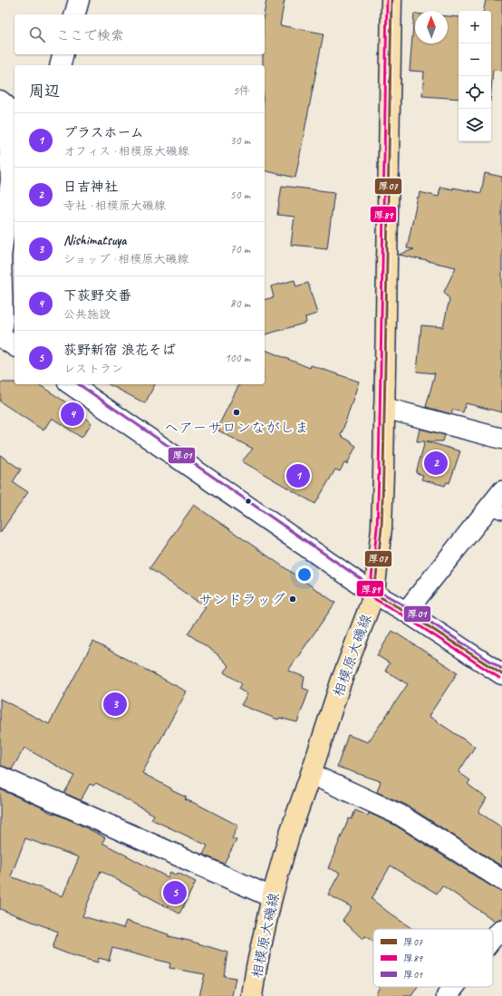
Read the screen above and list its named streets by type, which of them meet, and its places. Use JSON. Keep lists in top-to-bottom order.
{
  "streets": {
    "main road": ["相模原大磯線"]
  },
  "places": ["ヘアーサロンながしま", "サンドラッグ"],
  "lines": ["transit line 厚07", "transit line 厚89", "transit line 厚01"],
  "legend": ["厚07", "厚89", "厚01"],
  "north": "top",
  "page": {
    "map_buttons": ["+", "−"],
    "search": "ここで検索",
    "heading": ["周辺", "5件"],
    "list": [
      {
        "mark": "1",
        "name": "プラスホーム",
        "note": "オフィス · 相模原大磯線",
        "value": "30 m"
      },
      {
        "mark": "2",
        "name": "日吉神社",
        "note": "寺社 · 相模原大磯線",
        "value": "50 m"
      },
      {
        "mark": "3",
        "name": "Nishimatsuya",
        "note": "ショップ · 相模原大磯線",
        "value": "70 m"
      },
      {
        "mark": "4",
        "name": "下荻野交番",
        "note": "公共施設",
        "value": "80 m"
      },
      {
        "mark": "5",
        "name": "荻野新宿 浪花そば",
        "note": "レストラン",
        "value": "100 m"
      }
    ],
    "pins": [
      "4",
      "2",
      "1",
      "3",
      "5"
    ]
  }
}
